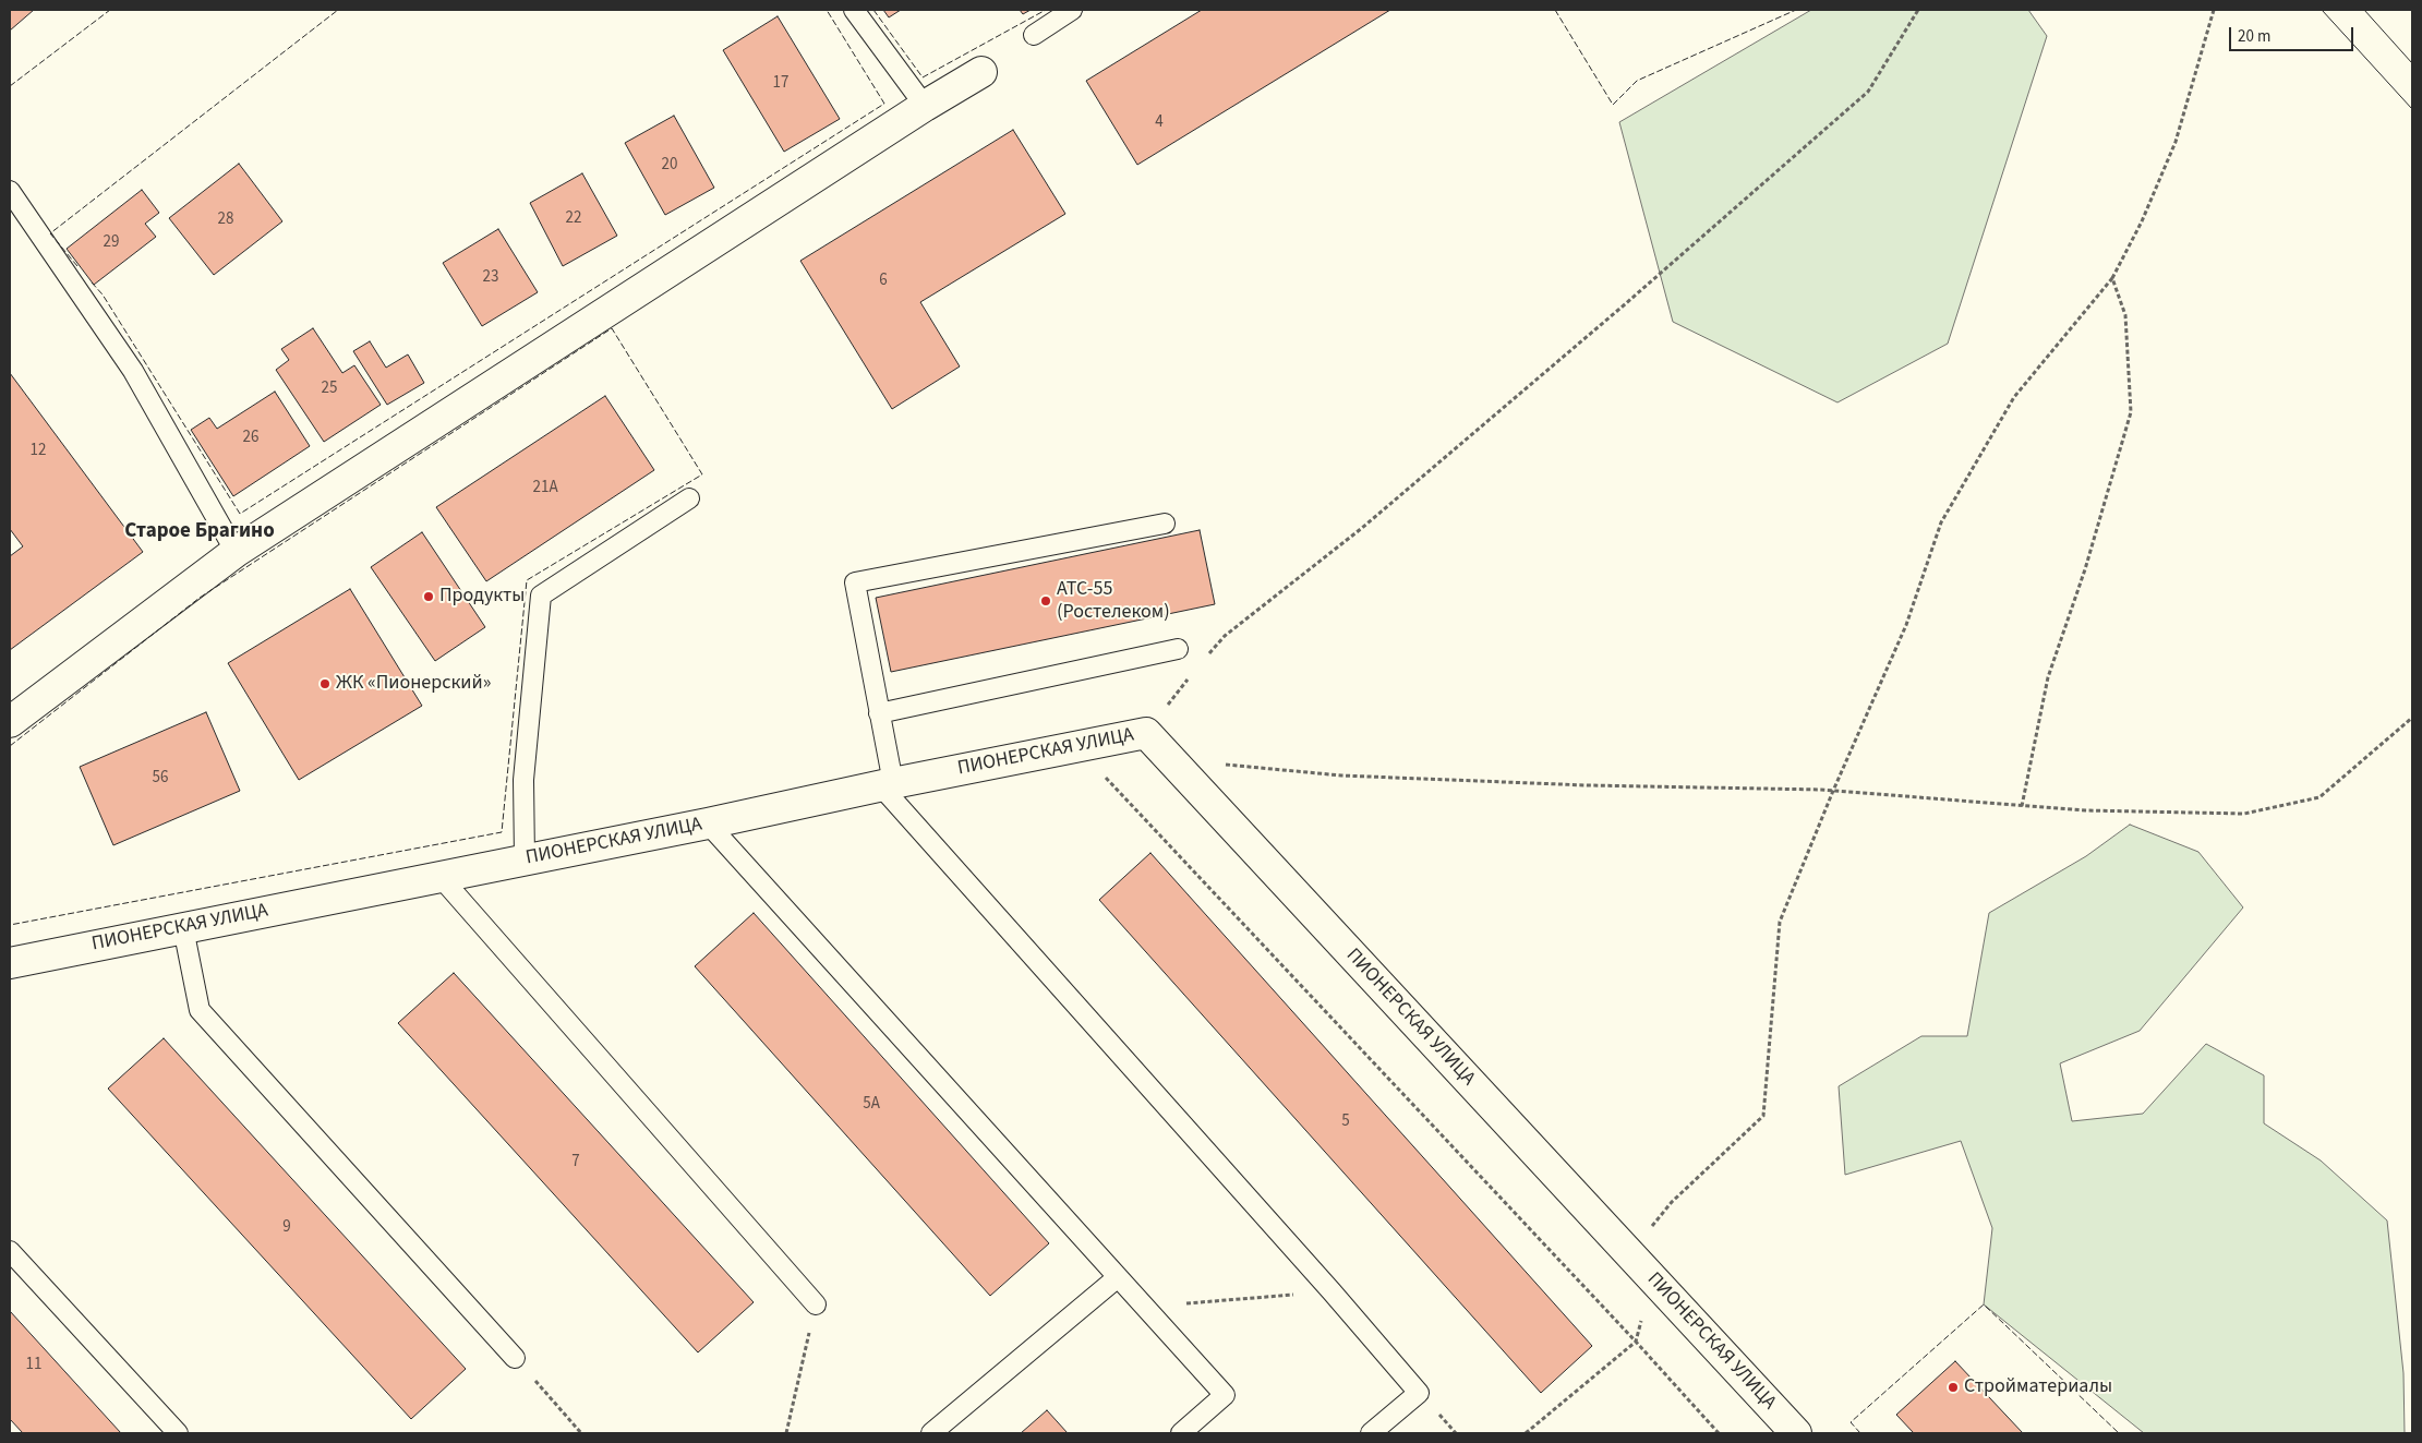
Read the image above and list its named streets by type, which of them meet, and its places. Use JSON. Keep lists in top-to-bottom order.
{
  "streets": {
    "street": ["ПИОНЕРСКАЯ УЛИЦА"]
  },
  "districts": ["Старое Брагино"],
  "places": [
    "Продукты",
    "АТС-55 (Ростелеком)",
    "ЖК «Пионерский»",
    "Стройматериалы"
  ],
  "house_numbers": [
    "17",
    "4",
    "20",
    "22",
    "28",
    "29",
    "23",
    "6",
    "25",
    "26",
    "12",
    "21А",
    "56",
    "5А",
    "5",
    "7",
    "9",
    "11"
  ],
  "scale_bar": "20 m"
}
